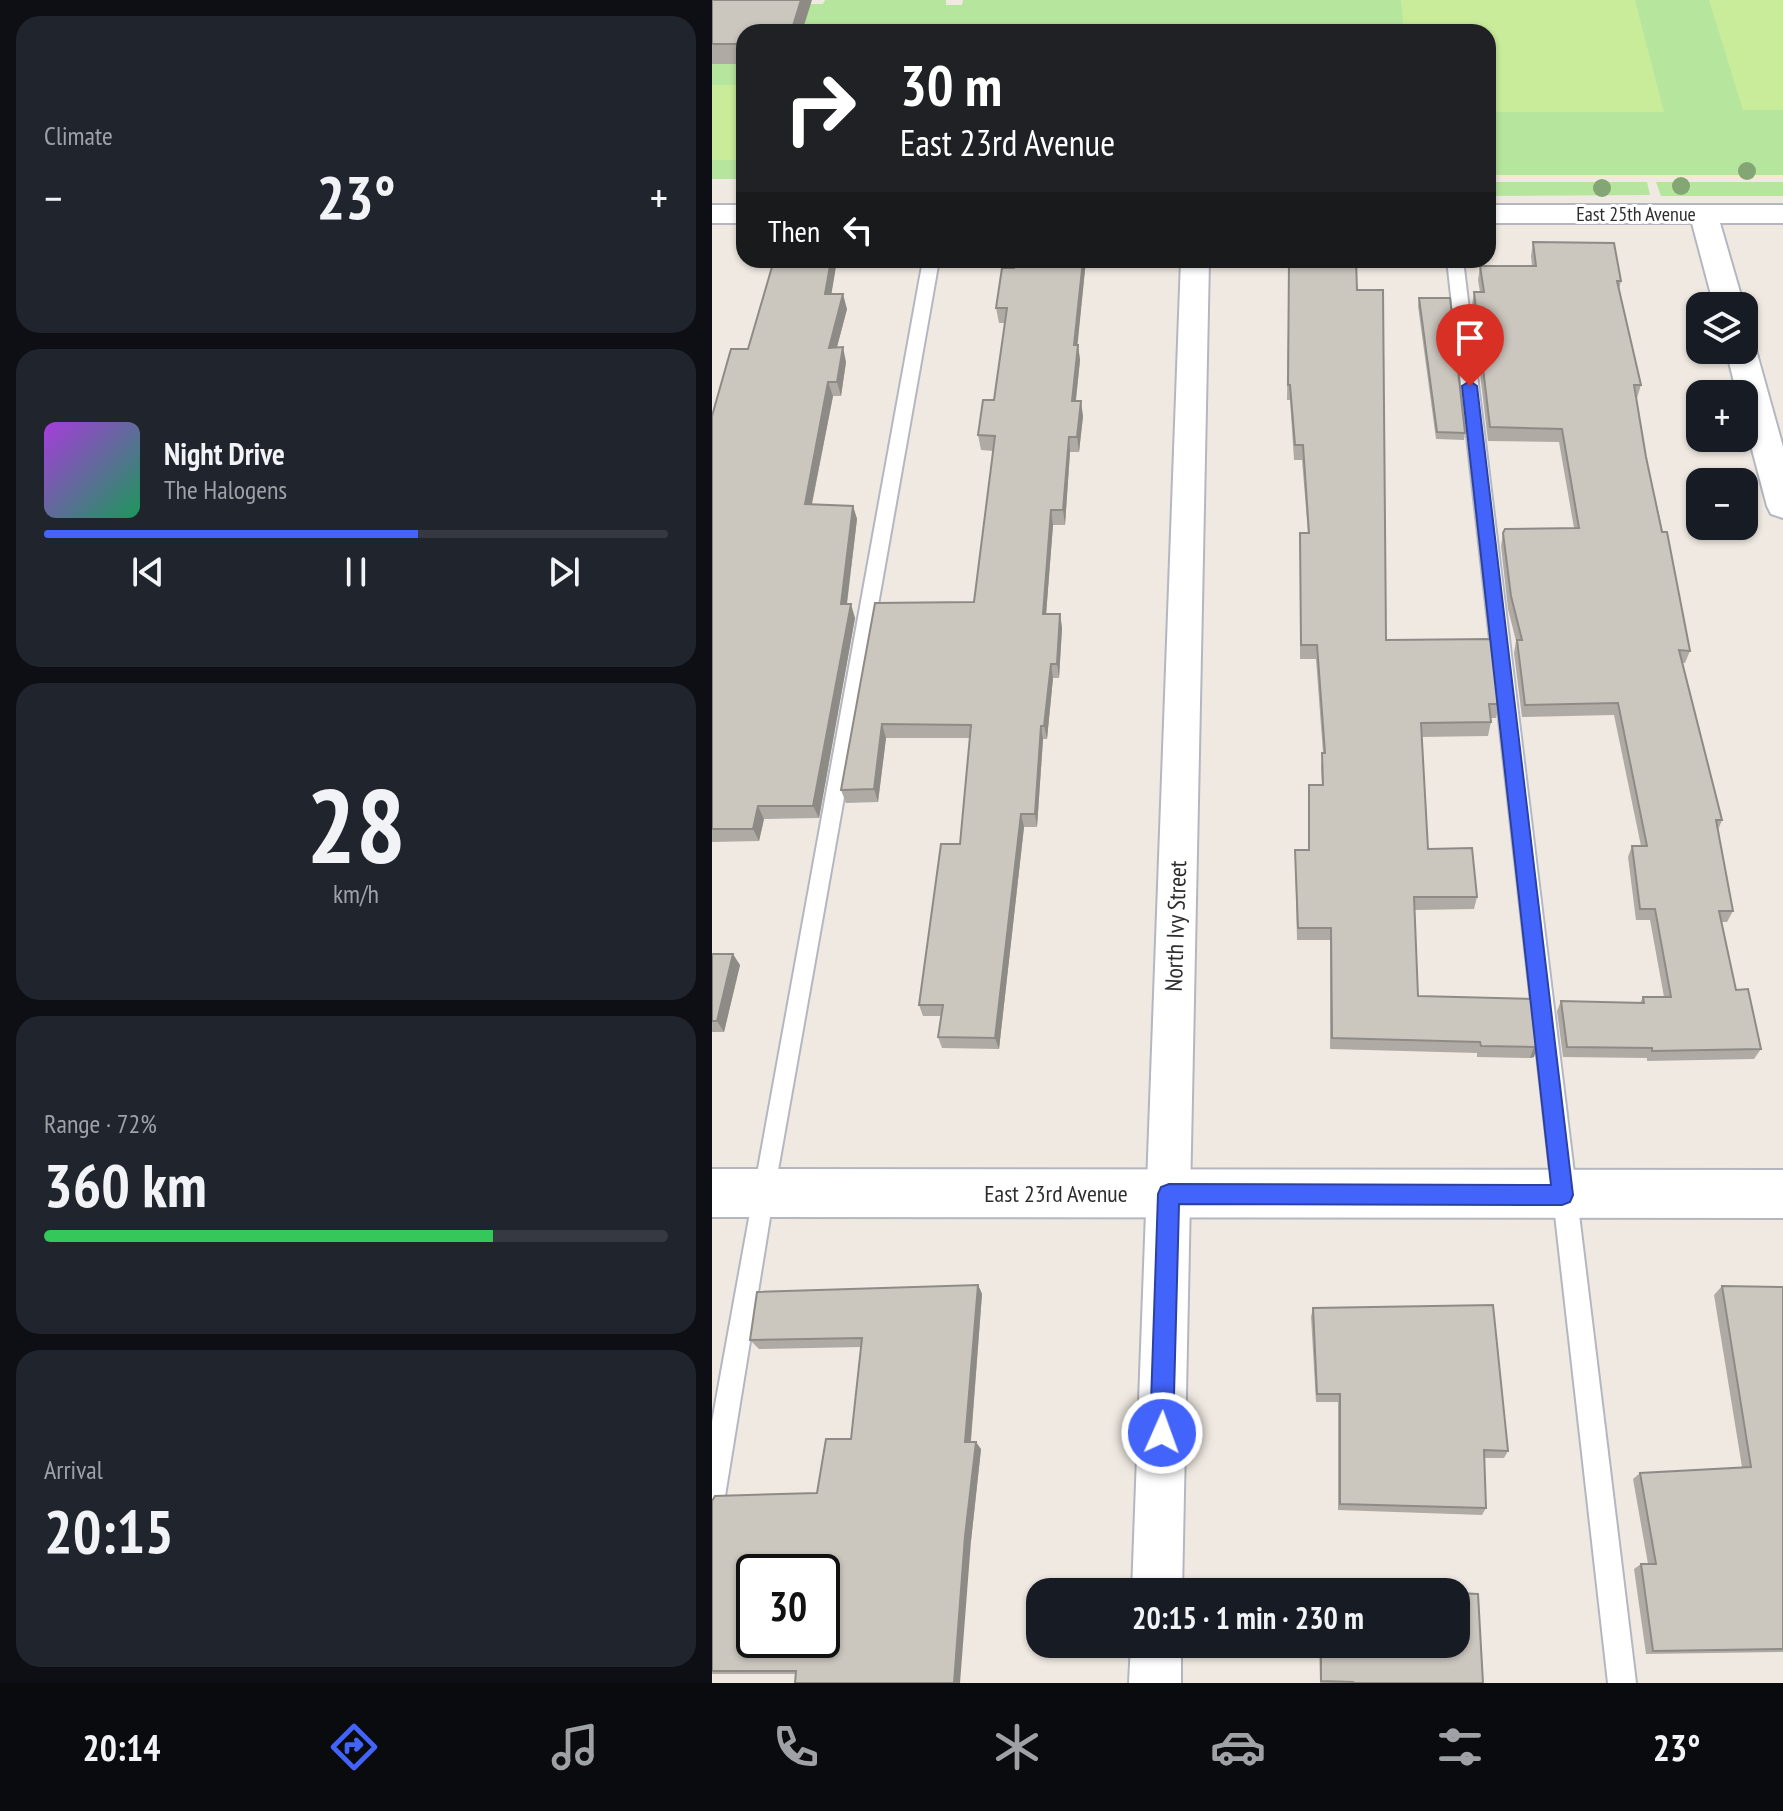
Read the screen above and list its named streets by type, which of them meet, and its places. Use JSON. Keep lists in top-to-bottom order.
{
  "streets": {
    "street": ["East 25th Avenue", "North Ivy Street", "East 23rd Avenue"]
  },
  "crossings": [
    ["North Ivy Street", "East 23rd Avenue"]
  ],
  "page": {
    "tile": [
      "Climate",
      ["28", "km/h"],
      ["Range · 72%", "360 km"],
      ["Arrival", "20:15"]
    ],
    "turn": ["30 m", "East 23rd Avenue"],
    "heat": ["−", "23°", "+"],
    "then": "Then",
    "map_buttons": ["+", "−"],
    "song": ["Night Drive", "The Halogens"],
    "limit": "30",
    "trip": "20:15 · 1 min · 230 m",
    "tabs": ["20:14", "23°"]
  }
}
